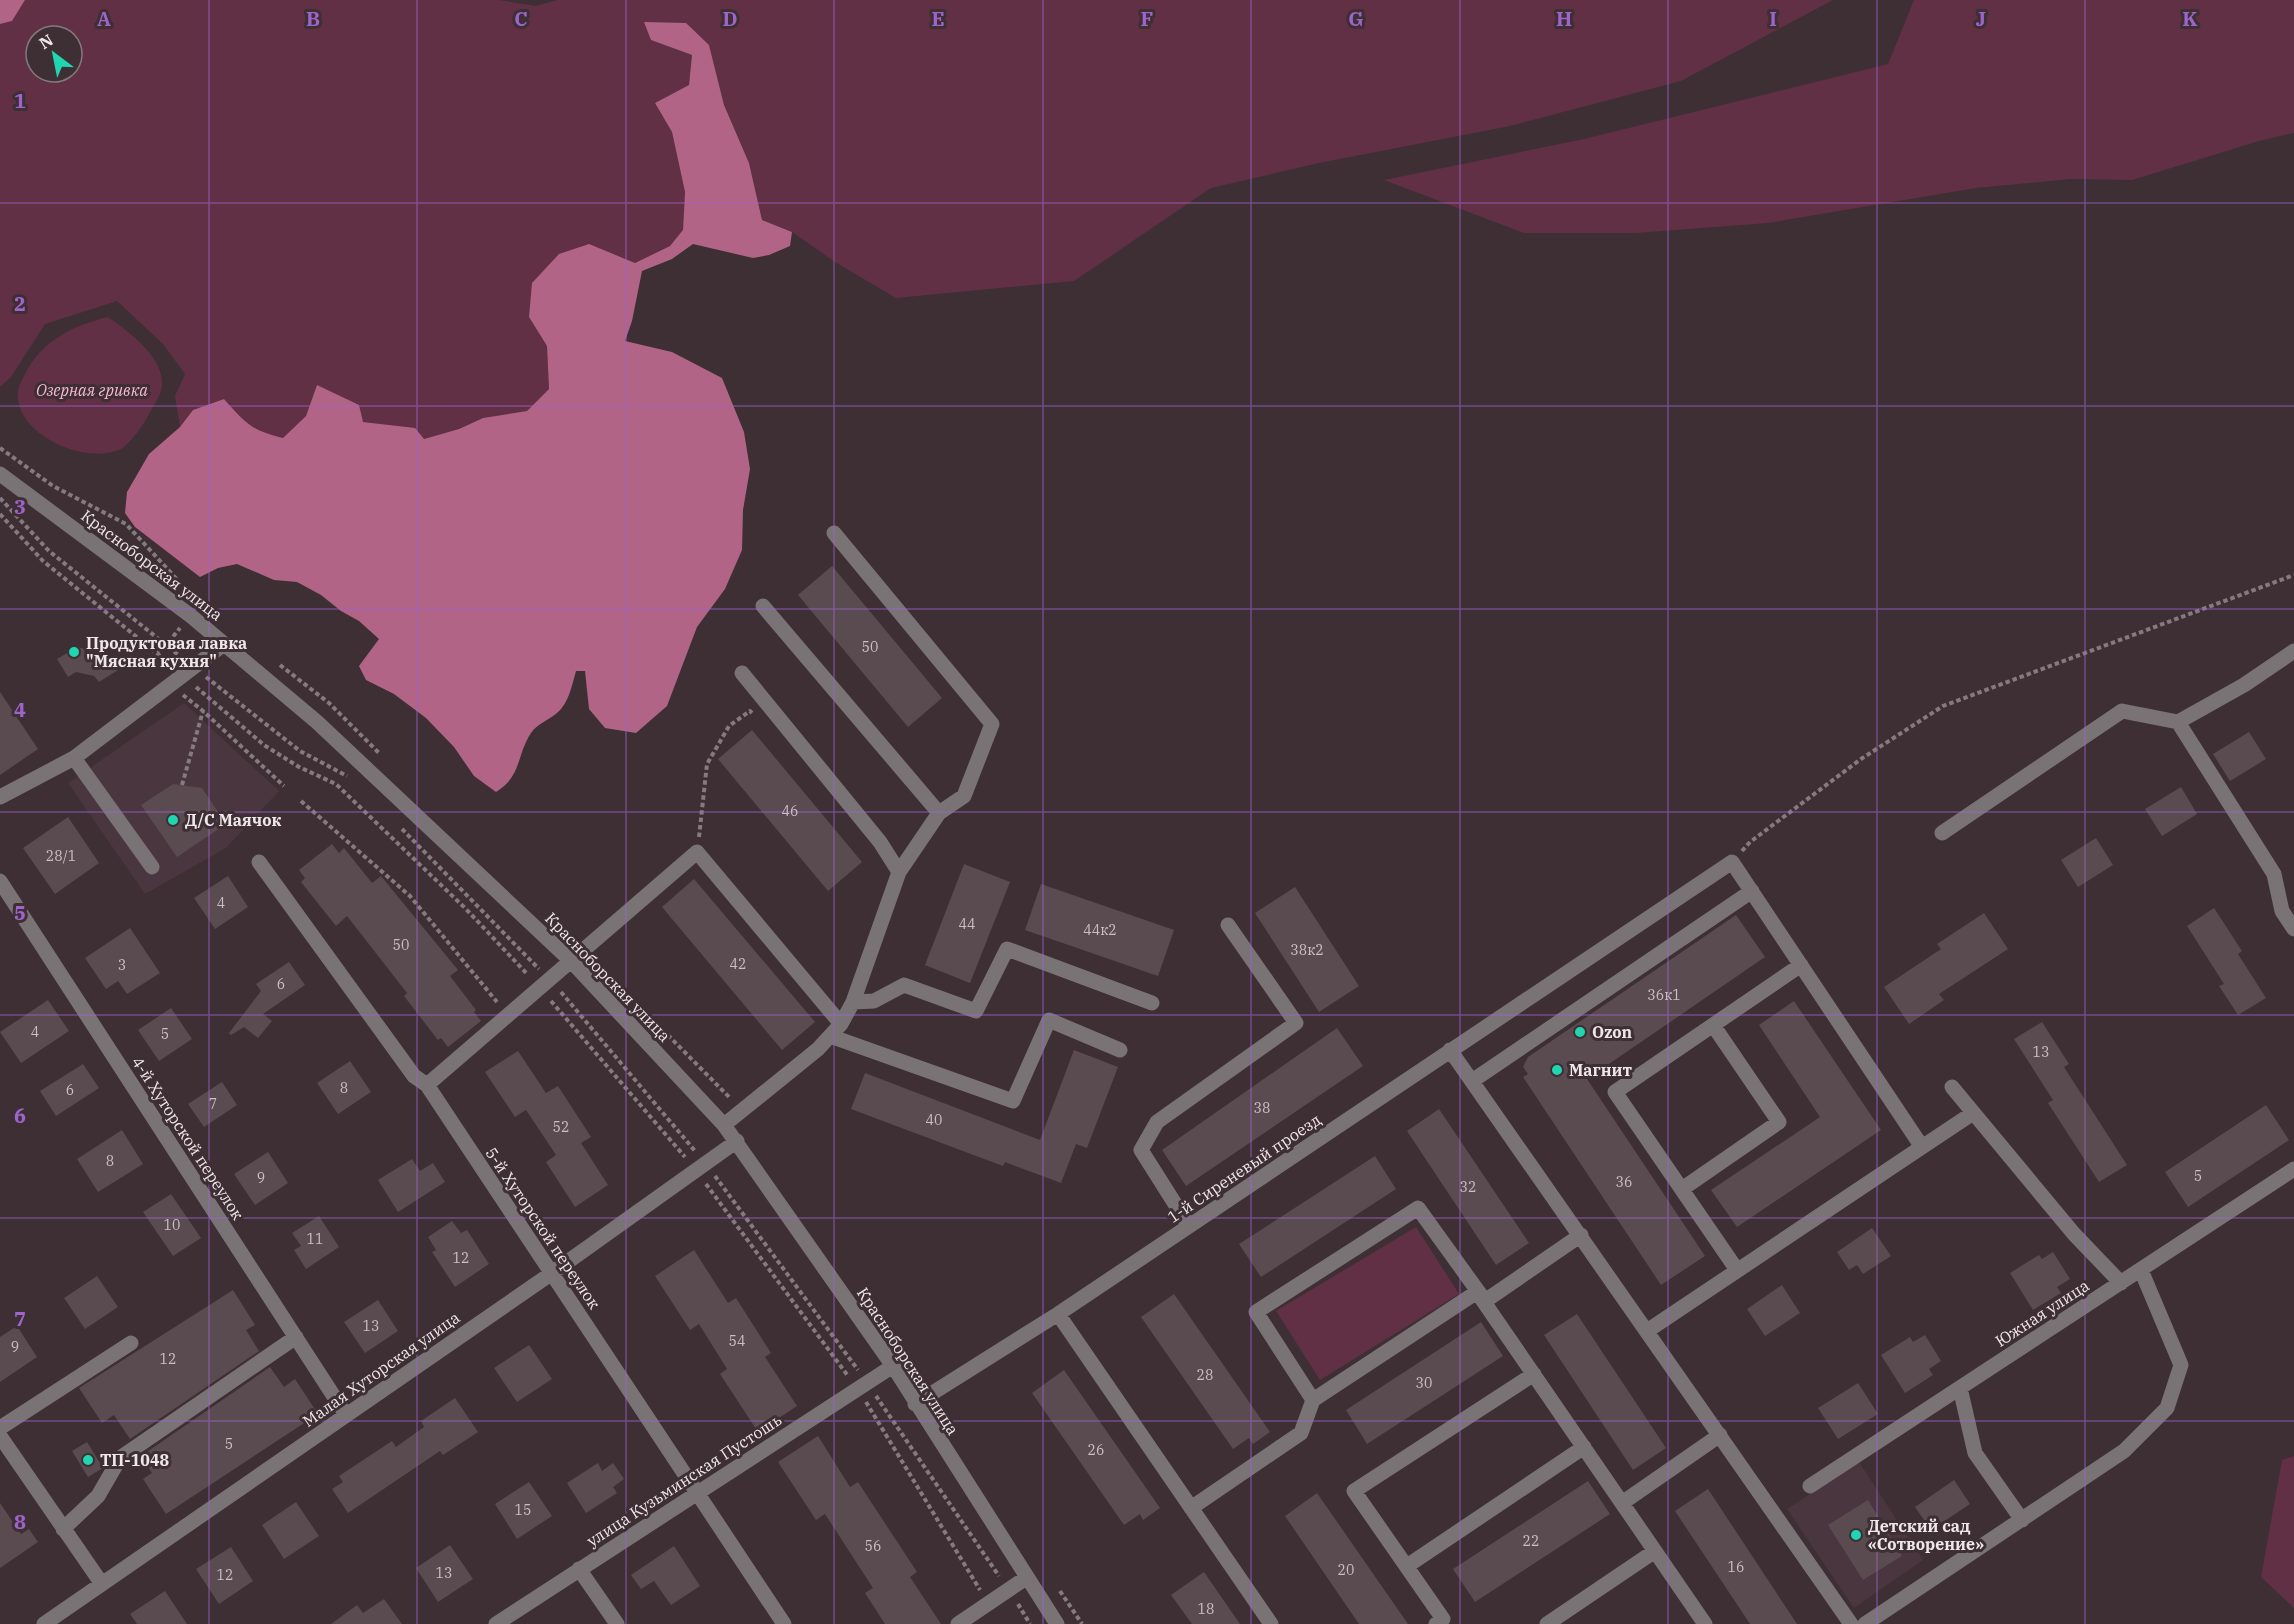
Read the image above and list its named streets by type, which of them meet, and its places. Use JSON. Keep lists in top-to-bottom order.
{
  "streets": {
    "street": [
      "Красноборская улица",
      "4-й Хуторской переулок",
      "1-й Сиреневый проезд",
      "5-й Хуторской переулок",
      "Южная улица",
      "Малая Хуторская улица",
      "улица Кузьминская Пустошь"
    ]
  },
  "crossings": [
    ["Красноборская улица", "1-й Сиреневый проезд"],
    ["Красноборская улица", "Малая Хуторская улица"],
    ["Красноборская улица", "улица Кузьминская Пустошь"],
    ["4-й Хуторской переулок", "Малая Хуторская улица"],
    ["5-й Хуторской переулок", "Малая Хуторская улица"],
    ["5-й Хуторской переулок", "улица Кузьминская Пустошь"]
  ],
  "parks": ["Озерная гривка"],
  "places": [
    "Продуктовая лавка \"Мясная кухня\"",
    "Д/С Маячок",
    "Ozon",
    "Магнит",
    "ТП-1048",
    "Детский сад «Сотворение»"
  ],
  "house_numbers": [
    "50",
    "46",
    "28/1",
    "4",
    "44",
    "44к2",
    "50",
    "38к2",
    "42",
    "3",
    "6",
    "36к1",
    "4",
    "5",
    "13",
    "8",
    "6",
    "7",
    "38",
    "40",
    "52",
    "8",
    "5",
    "9",
    "36",
    "32",
    "10",
    "11",
    "12",
    "13",
    "54",
    "9",
    "12",
    "28",
    "30",
    "5",
    "26",
    "15",
    "22",
    "56",
    "16",
    "20",
    "13",
    "12",
    "18"
  ],
  "north": "top left",
  "grid": {
    "columns": [
      "A",
      "B",
      "C",
      "D",
      "E",
      "F",
      "G",
      "H",
      "I",
      "J",
      "K"
    ],
    "rows": [
      "1",
      "2",
      "3",
      "4",
      "5",
      "6",
      "7",
      "8"
    ]
  }
}
